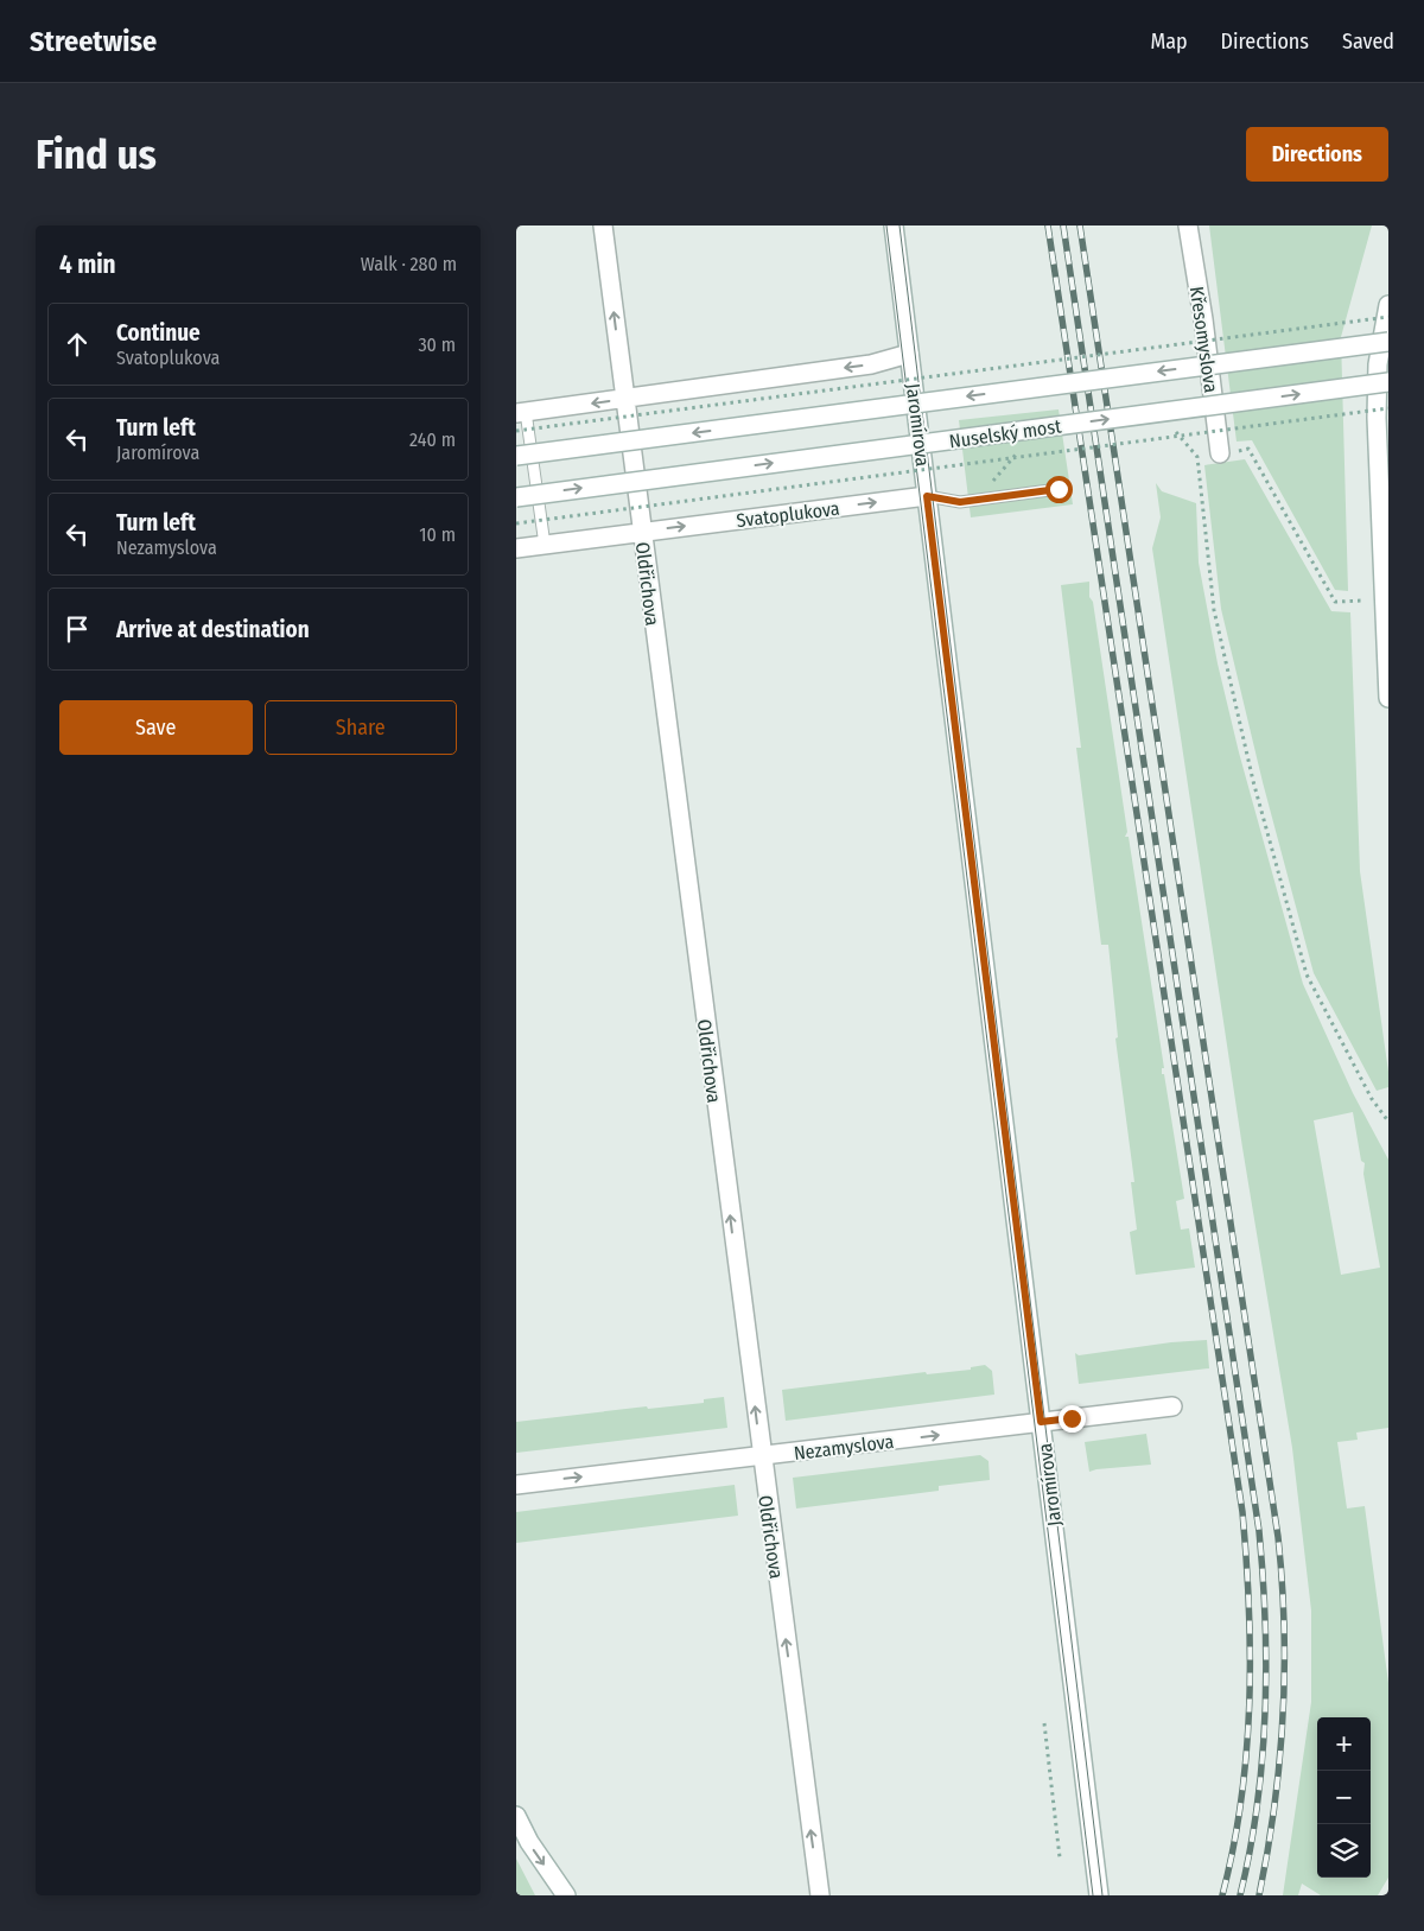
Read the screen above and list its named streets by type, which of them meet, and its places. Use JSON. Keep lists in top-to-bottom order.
{
  "streets": {
    "street": [
      "Křesomyslova",
      "Jaromírova",
      "Nuselský most",
      "Svatoplukova",
      "Oldřichova",
      "Nezamyslova"
    ]
  },
  "crossings": [
    ["Jaromírova", "Svatoplukova"],
    ["Jaromírova", "Nezamyslova"],
    ["Svatoplukova", "Oldřichova"],
    ["Oldřichova", "Nezamyslova"]
  ],
  "one_way": ["Svatoplukova", "Oldřichova", "Nezamyslova"],
  "page": {
    "header": "Streetwise",
    "nav": ["Map", "Directions", "Saved"],
    "buttons": [
      "Directions",
      ["Save", "Share"]
    ],
    "title": "Find us",
    "heading": ["4 min", "Walk · 280 m"],
    "list": [
      ["Continue", "Svatoplukova", "30 m"],
      ["Turn left", "Jaromírova", "240 m"],
      ["Turn left", "Nezamyslova", "10 m"],
      "Arrive at destination"
    ],
    "map_buttons": ["+", "−"]
  }
}
